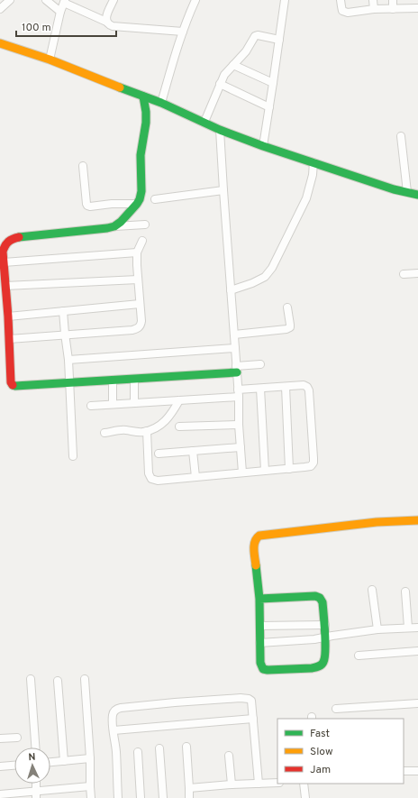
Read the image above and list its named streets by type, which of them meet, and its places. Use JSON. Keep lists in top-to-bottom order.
{
  "legend": ["Fast", "Slow", "Jam"],
  "scale_bar": "100 m",
  "north": "top"
}
